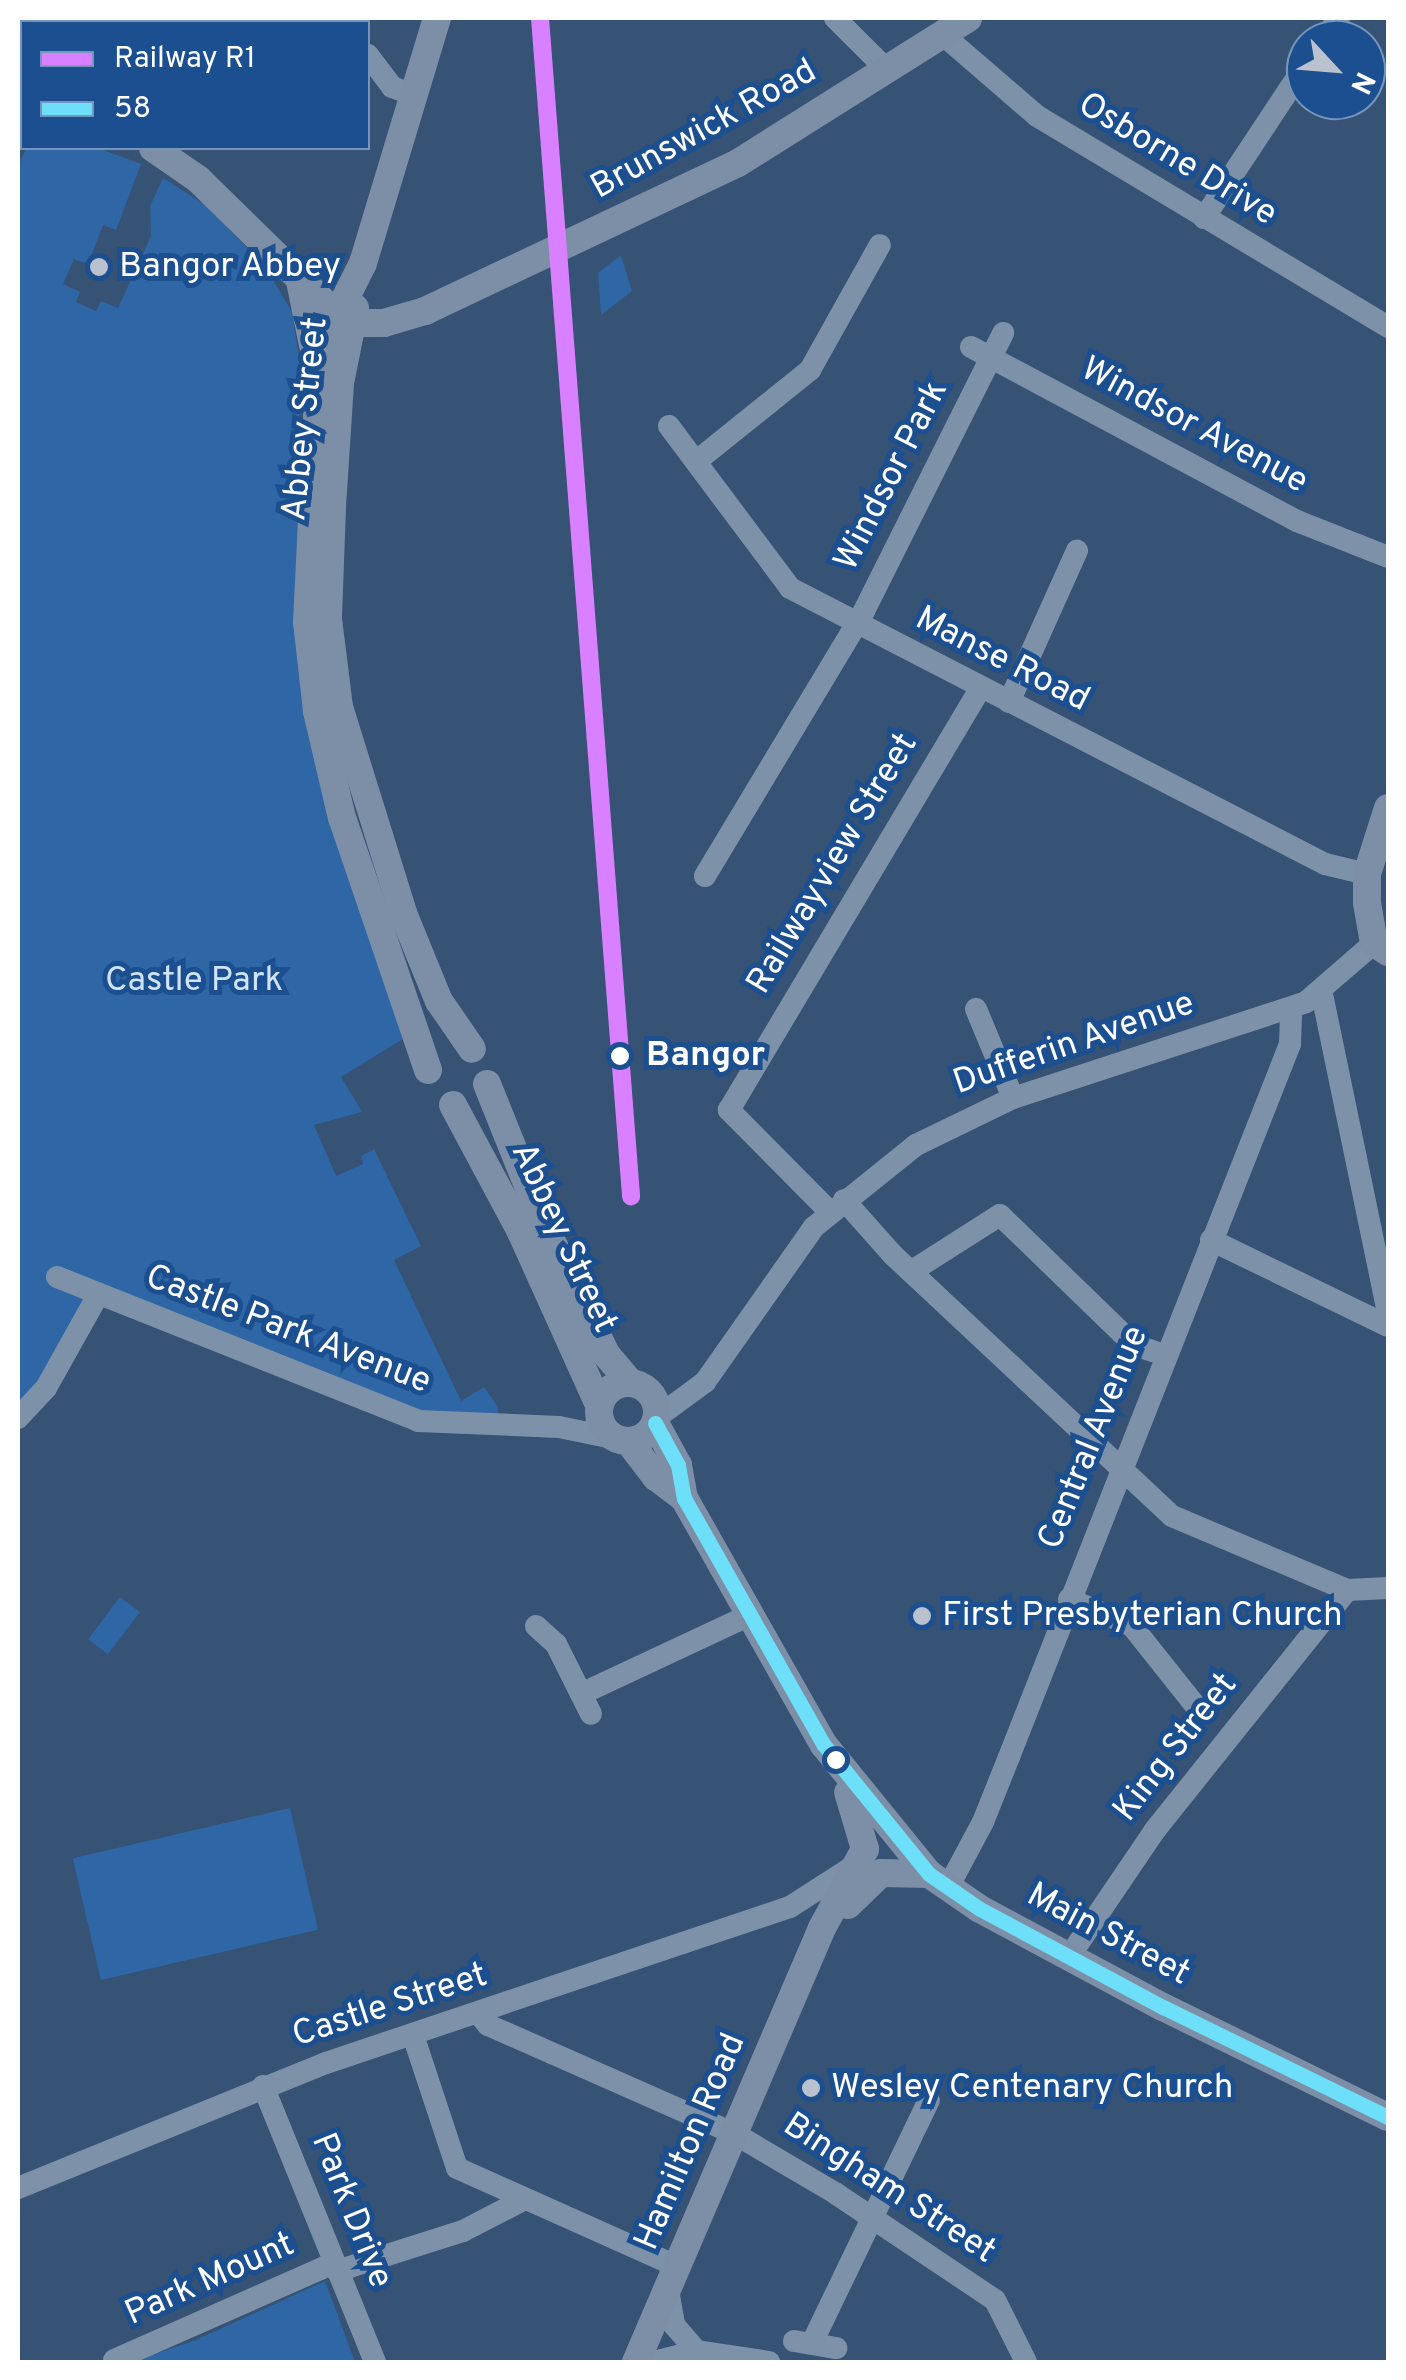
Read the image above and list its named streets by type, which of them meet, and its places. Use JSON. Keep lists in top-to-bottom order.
{
  "streets": {
    "main road": [
      "Brunswick Road",
      "Abbey Street",
      "Main Street",
      "Hamilton Road"
    ],
    "street": [
      "Osborne Drive",
      "Windsor Avenue",
      "Windsor Park",
      "Manse Road",
      "Railwayview Street",
      "Dufferin Avenue",
      "Castle Park Avenue",
      "Central Avenue",
      "King Street",
      "Castle Street",
      "Bingham Street",
      "Park Drive",
      "Park Mount"
    ]
  },
  "crossings": [
    ["Brunswick Road", "Osborne Drive"],
    ["Brunswick Road", "Abbey Street"],
    ["Abbey Street", "Castle Park Avenue"],
    ["Abbey Street", "Main Street"],
    ["Windsor Avenue", "Windsor Park"],
    ["Windsor Park", "Manse Road"],
    ["Manse Road", "Railwayview Street"],
    ["Railwayview Street", "Dufferin Avenue"],
    ["Dufferin Avenue", "Central Avenue"],
    ["Dufferin Avenue", "Main Street"],
    ["Castle Park Avenue", "Main Street"],
    ["Central Avenue", "Main Street"],
    ["Central Avenue", "Hamilton Road"],
    ["King Street", "Main Street"],
    ["Main Street", "Castle Street"],
    ["Main Street", "Hamilton Road"],
    ["Castle Street", "Hamilton Road"],
    ["Castle Street", "Bingham Street"],
    ["Castle Street", "Park Drive"],
    ["Hamilton Road", "Bingham Street"],
    ["Park Drive", "Park Mount"]
  ],
  "parks": ["Castle Park"],
  "places": [
    "Bangor Abbey",
    "Bangor",
    "First Presbyterian Church",
    "Wesley Centenary Church"
  ],
  "lines": ["rail line R1", "transit line 58"],
  "legend": ["Railway R1", "58"],
  "north": "bottom right"
}
